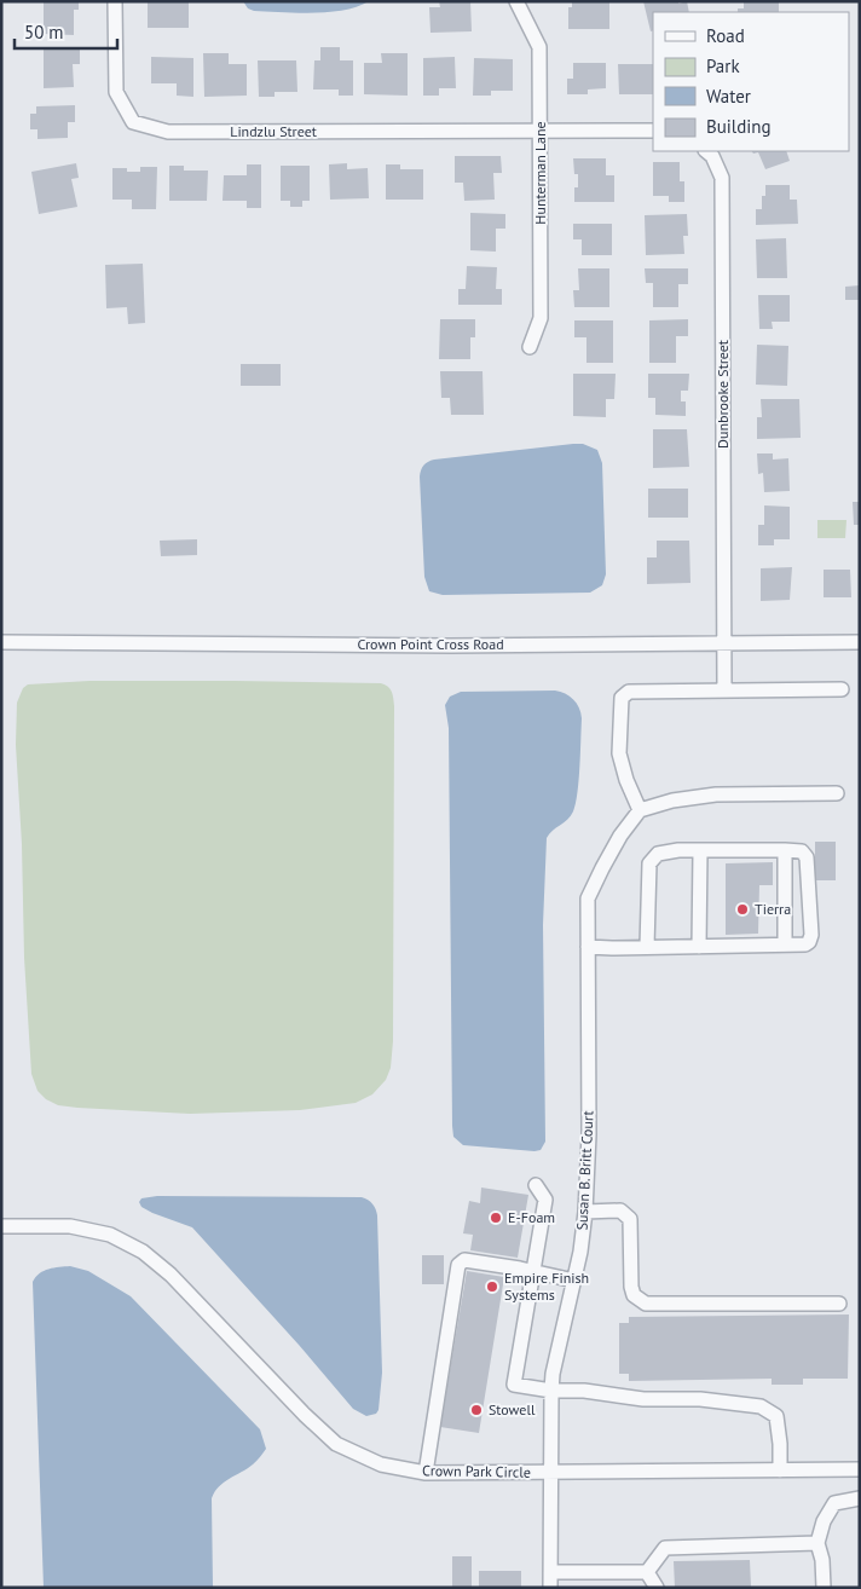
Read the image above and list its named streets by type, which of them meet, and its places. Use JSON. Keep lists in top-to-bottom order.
{
  "streets": {
    "street": [
      "Lindzlu Street",
      "Hunterman Lane",
      "Dunbrooke Street",
      "Crown Point Cross Road",
      "Susan B. Britt Court",
      "Crown Park Circle"
    ]
  },
  "crossings": [
    ["Lindzlu Street", "Hunterman Lane"],
    ["Dunbrooke Street", "Crown Point Cross Road"],
    ["Susan B. Britt Court", "Crown Park Circle"]
  ],
  "places": [
    "Tierra",
    "E-Foam",
    "Empire Finish Systems",
    "Stowell"
  ],
  "legend": [
    "Road",
    "Park",
    "Water",
    "Building"
  ],
  "scale_bar": "50 m"
}
